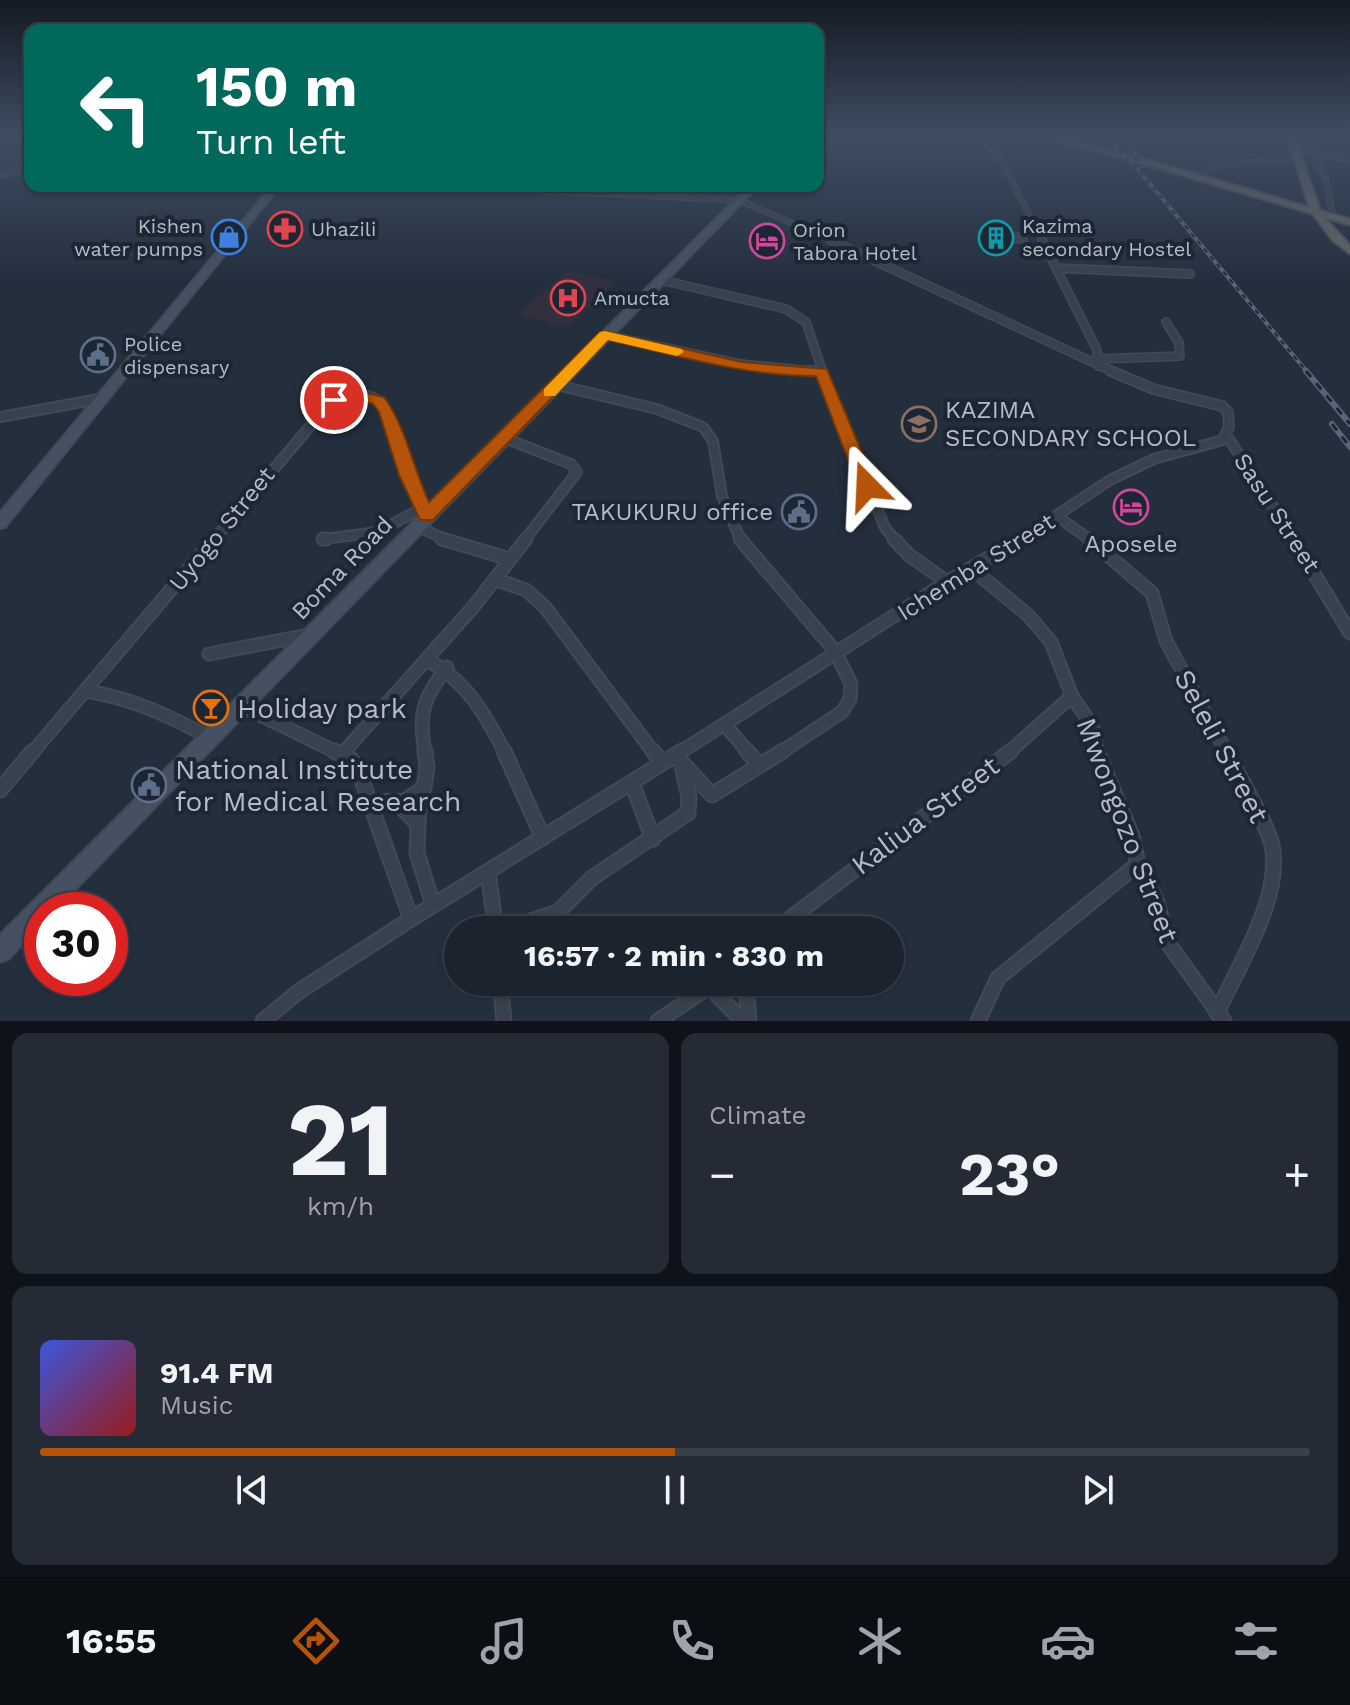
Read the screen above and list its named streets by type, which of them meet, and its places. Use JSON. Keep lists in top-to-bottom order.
{
  "streets": {
    "main road": ["Boma Road"],
    "street": [
      "Sasu Street",
      "Uyogo Street",
      "Ichemba Street",
      "Seleli Street",
      "Kaliua Street",
      "Mwongozo Street"
    ]
  },
  "crossings": [
    ["Sasu Street", "Ichemba Street"],
    ["Uyogo Street", "Boma Road"],
    ["Ichemba Street", "Seleli Street"],
    ["Ichemba Street", "Mwongozo Street"],
    ["Seleli Street", "Mwongozo Street"],
    ["Kaliua Street", "Mwongozo Street"]
  ],
  "places": {
    "pharmacy": ["Uhazili"],
    "shop": ["Kishen water pumps"],
    "building": ["Kazima secondary Hostel"],
    "hotel": ["Orion Tabora Hotel", "Aposele"],
    "hospital": ["Amucta"],
    "public building": ["Police dispensary", "TAKUKURU office", "National Institute for Medical Research"],
    "school or university": ["KAZIMA SECONDARY SCHOOL"],
    "bar": ["Holiday park"]
  },
  "page": {
    "turn": ["150 m", "Turn left"],
    "limit": "30",
    "trip": "16:57 · 2 min · 830 m",
    "tile": [
      ["21", "km/h"],
      "Climate"
    ],
    "heat": ["−", "23°", "+"],
    "song": ["91.4 FM", "Music"],
    "tabs": "16:55"
  }
}
